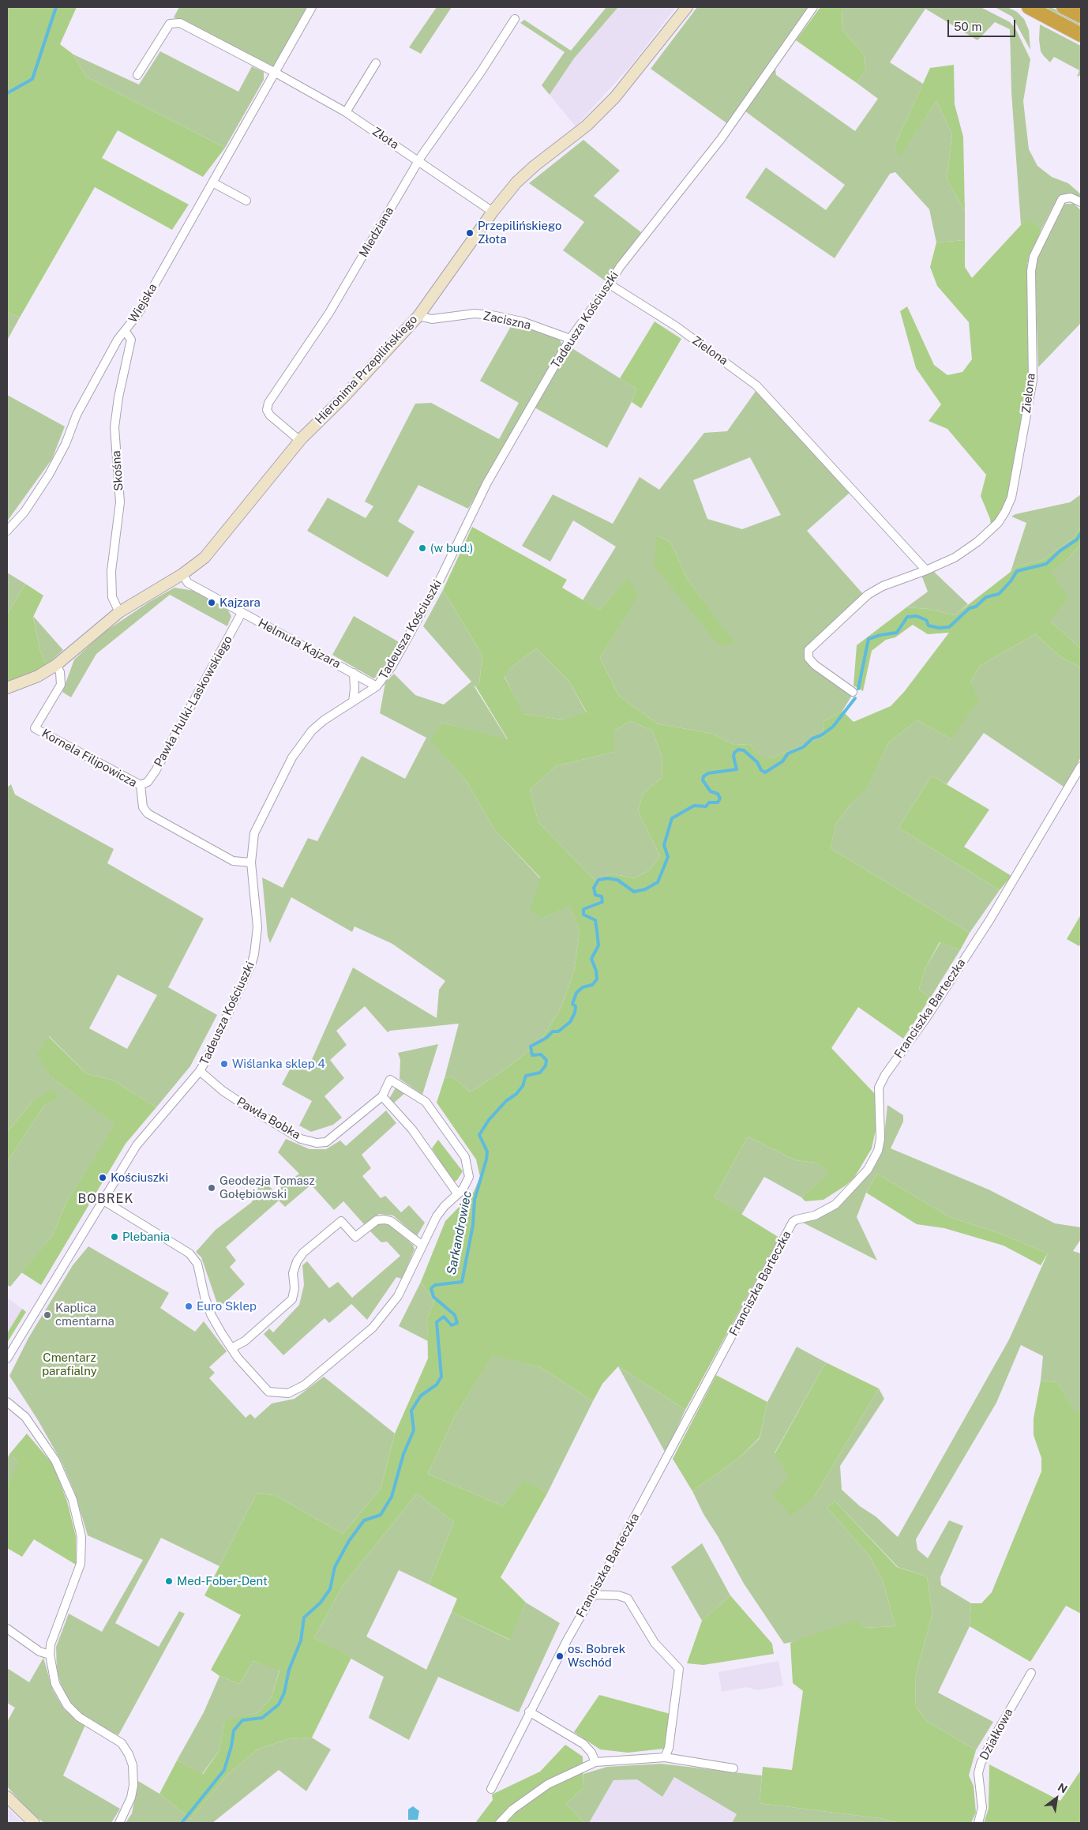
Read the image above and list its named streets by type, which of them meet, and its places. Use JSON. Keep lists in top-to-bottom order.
{
  "streets": {
    "street": [
      "Złota",
      "Miedziana",
      "Wiejska",
      "Tadeusza Kościuszki",
      "Zaciszna",
      "Zielona",
      "Hieronima Przepilińskiego",
      "Skośna",
      "Helmuta Kajzara",
      "Pawła Hulki-Laskowskiego",
      "Kornela Filipowicza",
      "Franciszka Barteczka",
      "Pawła Bobka",
      "Działkowa"
    ]
  },
  "crossings": [
    ["Złota", "Miedziana"],
    ["Złota", "Wiejska"],
    ["Złota", "Hieronima Przepilińskiego"],
    ["Miedziana", "Hieronima Przepilińskiego"],
    ["Wiejska", "Skośna"],
    ["Tadeusza Kościuszki", "Zaciszna"],
    ["Tadeusza Kościuszki", "Zielona"],
    ["Tadeusza Kościuszki", "Helmuta Kajzara"],
    ["Tadeusza Kościuszki", "Kornela Filipowicza"],
    ["Tadeusza Kościuszki", "Pawła Bobka"],
    ["Zaciszna", "Hieronima Przepilińskiego"],
    ["Hieronima Przepilińskiego", "Skośna"],
    ["Hieronima Przepilińskiego", "Helmuta Kajzara"],
    ["Hieronima Przepilińskiego", "Kornela Filipowicza"],
    ["Helmuta Kajzara", "Pawła Hulki-Laskowskiego"],
    ["Pawła Hulki-Laskowskiego", "Kornela Filipowicza"]
  ],
  "districts": ["BOBREK"],
  "water": ["Sarkandrowiec"],
  "parks": ["Cmentarz parafialny"],
  "places": [
    "Przepilińskiego Złota",
    "(w bud.)",
    "Kajzara",
    "Wiślanka sklep 4",
    "Kościuszki",
    "Geodezja Tomasz Gołębiowski",
    "Plebania",
    "Euro Sklep",
    "Kaplica cmentarna",
    "Med-Fober-Dent",
    "os. Bobrek Wschód"
  ],
  "scale_bar": "50 m",
  "north": "top right"
}
